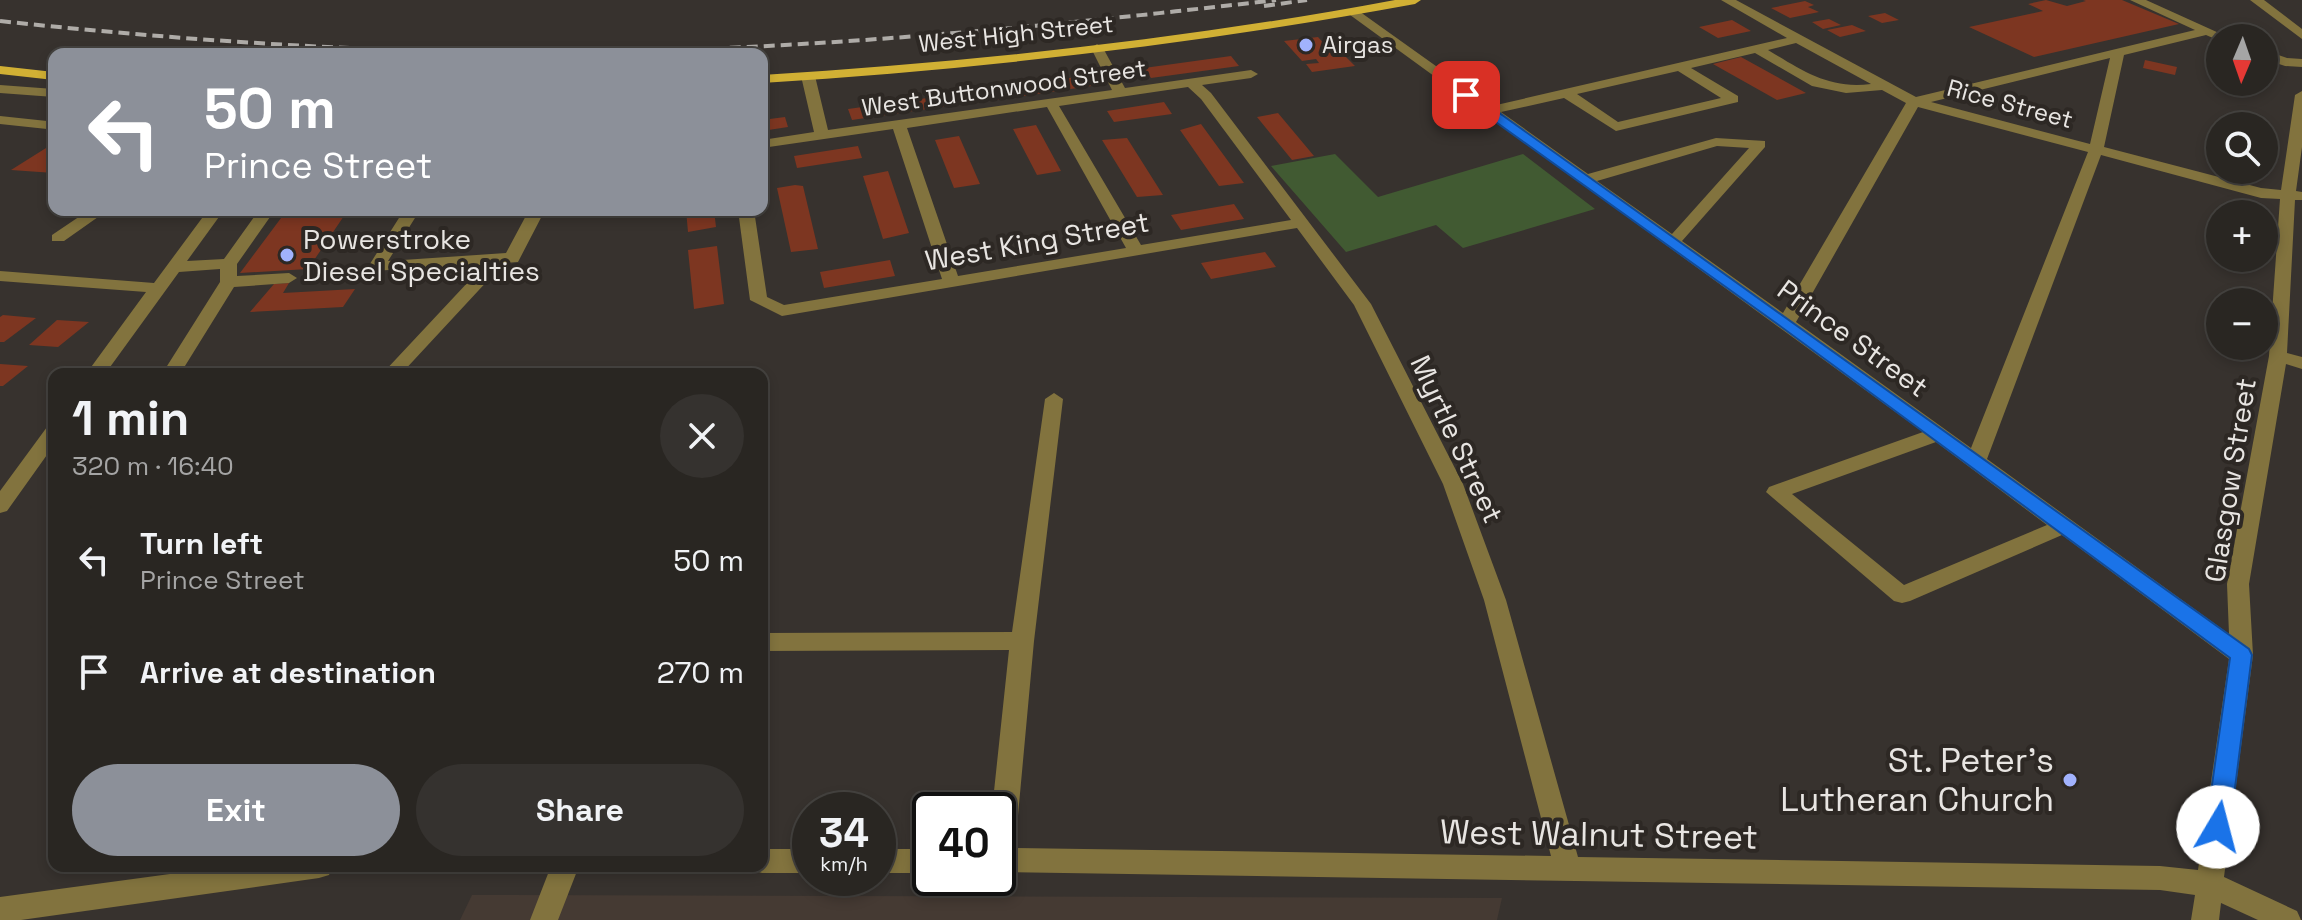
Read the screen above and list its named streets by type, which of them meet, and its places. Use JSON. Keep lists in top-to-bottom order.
{
  "streets": {
    "main road": ["West High Street"],
    "street": [
      "West Buttonwood Street",
      "Rice Street",
      "West King Street",
      "Prince Street",
      "Myrtle Street",
      "Glasgow Street",
      "West Walnut Street"
    ]
  },
  "crossings": [
    ["West High Street", "Prince Street"],
    ["West Buttonwood Street", "Myrtle Street"],
    ["Rice Street", "Glasgow Street"],
    ["West King Street", "Myrtle Street"],
    ["Prince Street", "Glasgow Street"],
    ["Myrtle Street", "West Walnut Street"],
    ["Glasgow Street", "West Walnut Street"]
  ],
  "places": ["Airgas", "Powerstroke Diesel Specialties", "St. Peter's Lutheran Church"],
  "north": "bottom",
  "page": {
    "map_buttons": ["+", "−"],
    "turn": ["50 m", "Prince Street"],
    "heading": ["1 min", "320 m · 16:40"],
    "list": [
      {
        "name": "Turn left",
        "note": "Prince Street",
        "value": "50 m"
      },
      {
        "name": "Arrive at destination",
        "value": "270 m"
      }
    ],
    "buttons": ["Exit", "Share"],
    "speed": "34 km/h",
    "limit": "40"
  }
}
